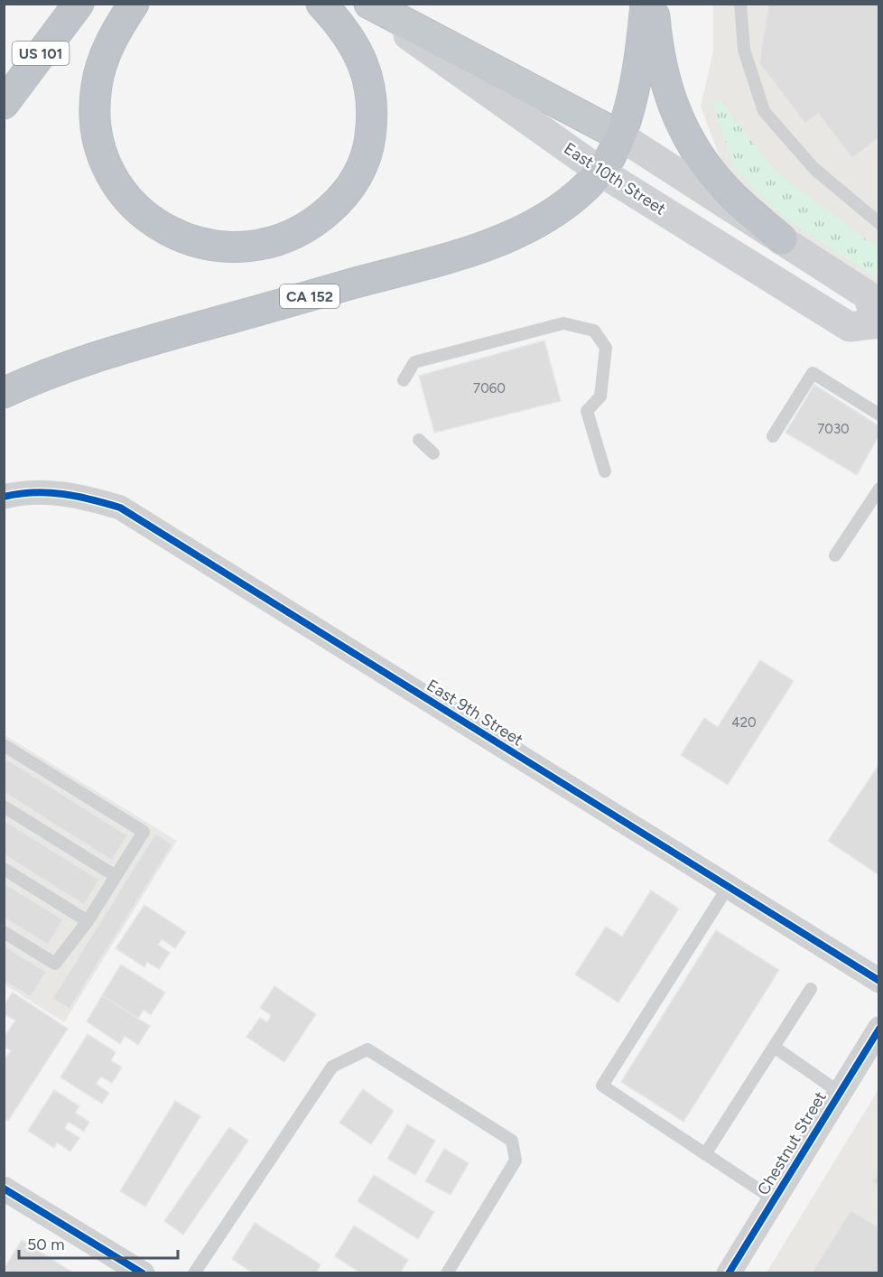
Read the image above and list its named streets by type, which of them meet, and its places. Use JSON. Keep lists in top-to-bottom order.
{
  "streets": {
    "highway": ["US 101", "East 10th Street", "CA 152"],
    "street": ["East 9th Street", "Chestnut Street"]
  },
  "crossings": [
    ["East 10th Street", "CA 152"]
  ],
  "house_numbers": ["7060", "7030", "420"],
  "scale_bar": "50 m"
}
